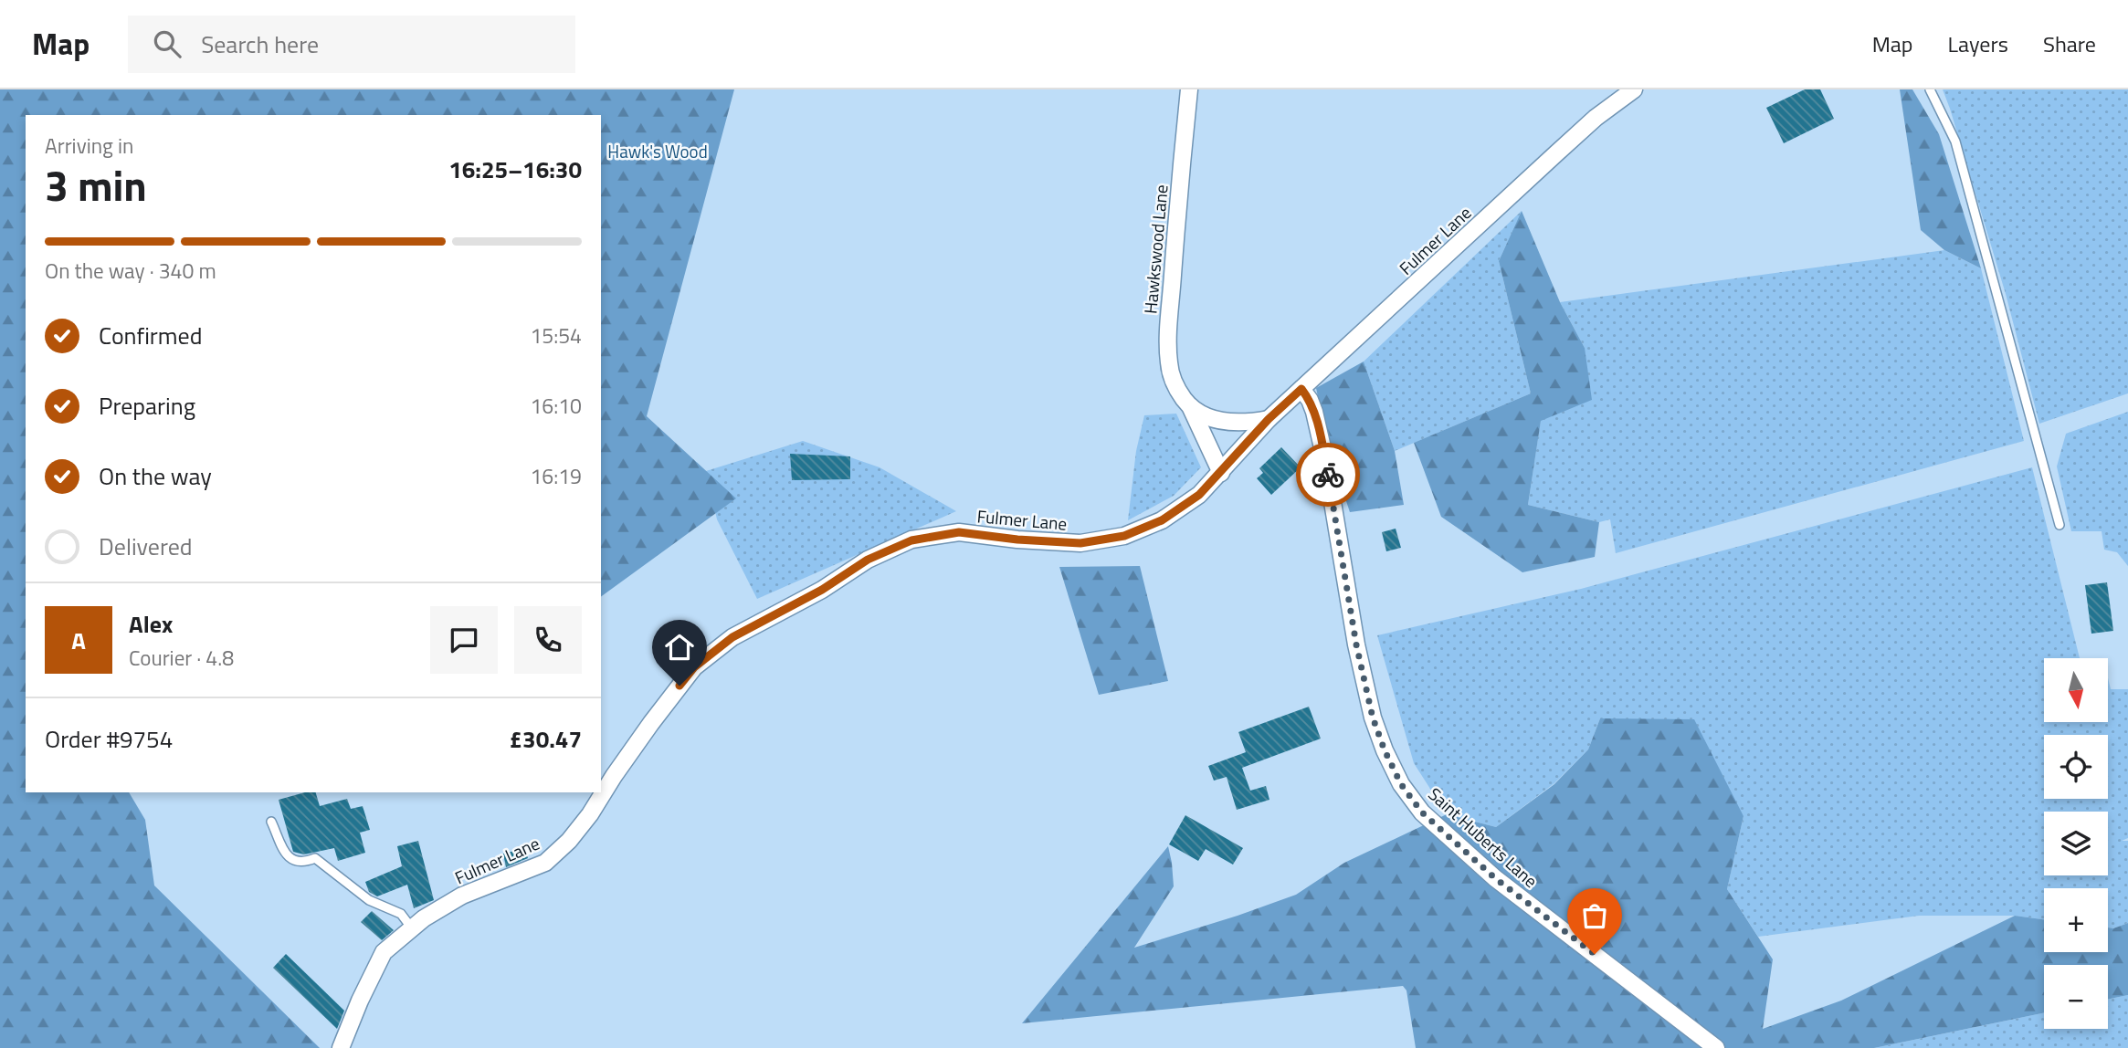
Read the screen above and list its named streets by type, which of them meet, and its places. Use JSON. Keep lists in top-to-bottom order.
{
  "streets": {
    "street": ["Fulmer Lane", "Hawkswood Lane", "Saint Huberts Lane"]
  },
  "crossings": [
    ["Fulmer Lane", "Hawkswood Lane"],
    ["Fulmer Lane", "Saint Huberts Lane"]
  ],
  "parks": ["Hawk's Wood"],
  "north": "bottom",
  "page": {
    "header": "Map",
    "search": "Search here",
    "nav": ["Map", "Layers", "Share"],
    "heading": ["3 min", "Arriving in", "16:25–16:30"],
    "panel": [
      "Alex",
      "Courier · 4.8",
      "Order #9754",
      "£30.47"
    ],
    "bar": "On the way · 340 m",
    "list": [
      ["Confirmed", "15:54"],
      ["Preparing", "16:10"],
      ["On the way", "16:19"],
      "Delivered"
    ],
    "round": "A",
    "map_buttons": ["+", "−"]
  }
}
